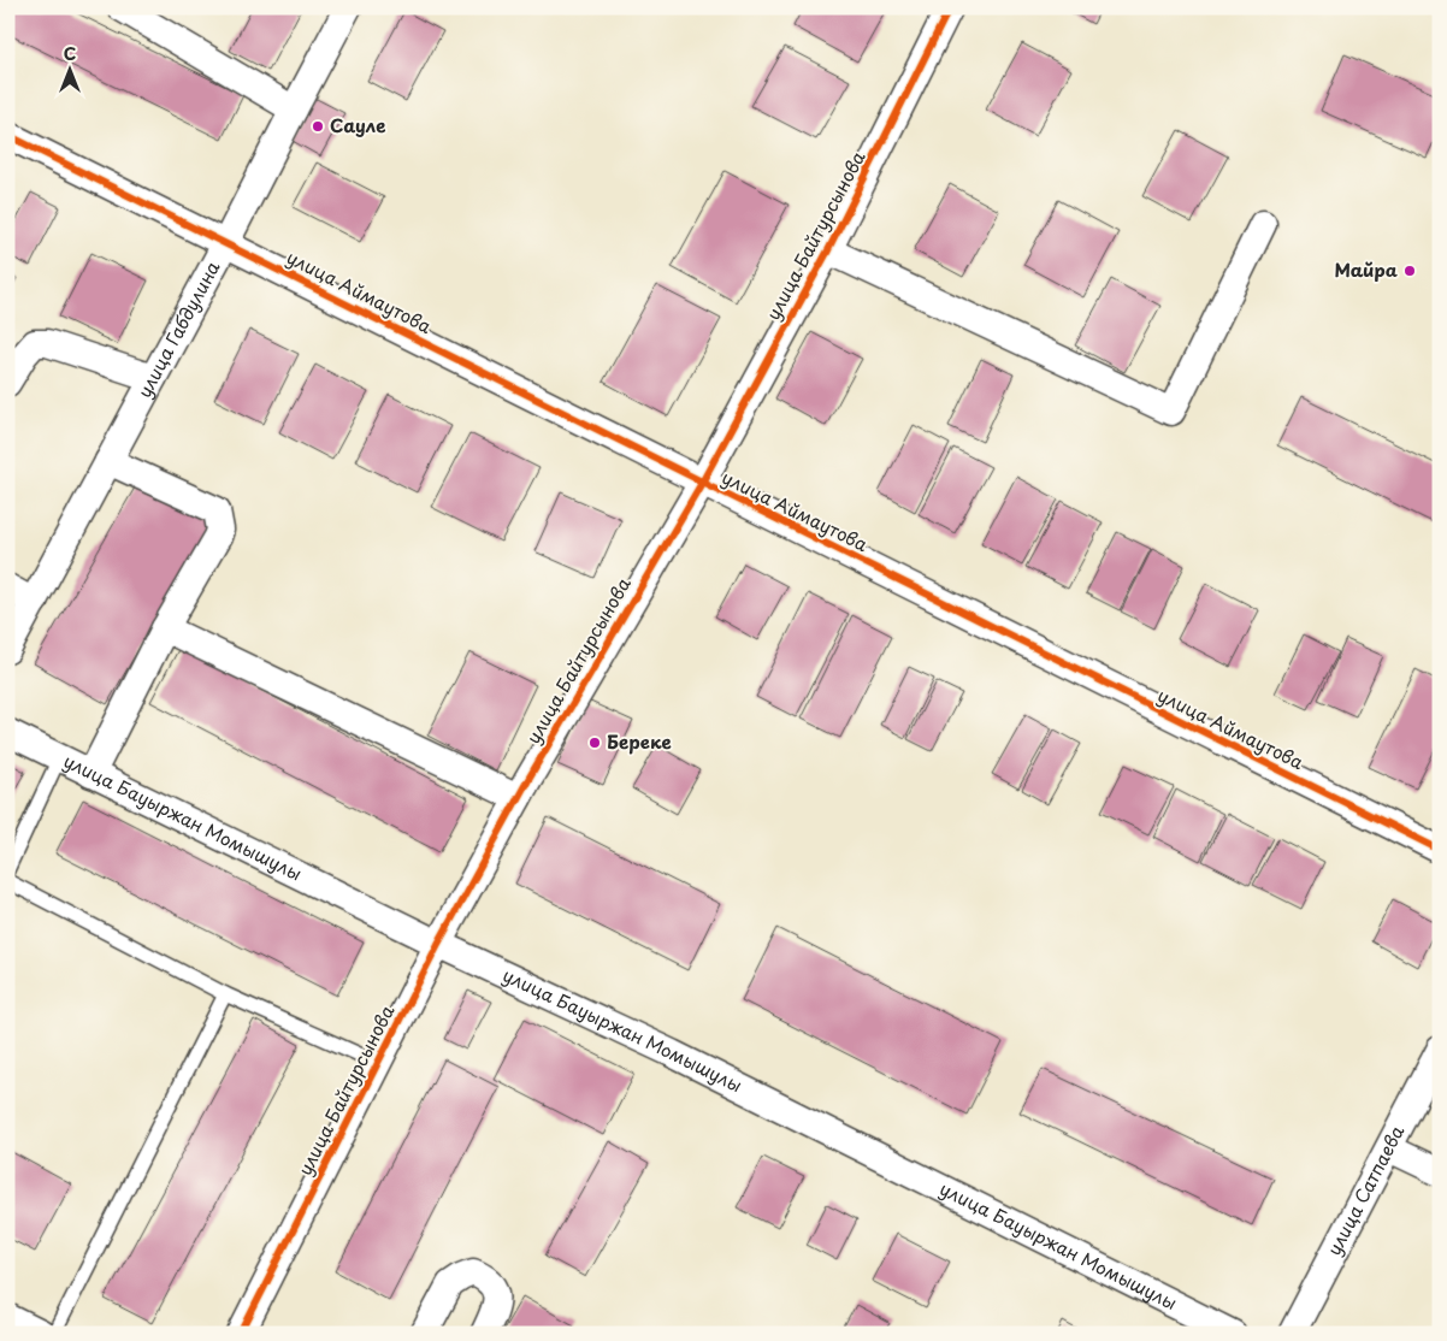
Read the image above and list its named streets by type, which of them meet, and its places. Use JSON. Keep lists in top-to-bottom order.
{
  "streets": {
    "street": [
      "улица Байтурсынова",
      "улица Аймаутова",
      "улица Габдулина",
      "улица Бауыржан Момышулы",
      "улица Сатпаева"
    ]
  },
  "crossings": [
    ["улица Байтурсынова", "улица Аймаутова"],
    ["улица Байтурсынова", "улица Бауыржан Момышулы"],
    ["улица Аймаутова", "улица Габдулина"]
  ],
  "places": ["Сауле", "Майра", "Береке"],
  "north": "top"
}
